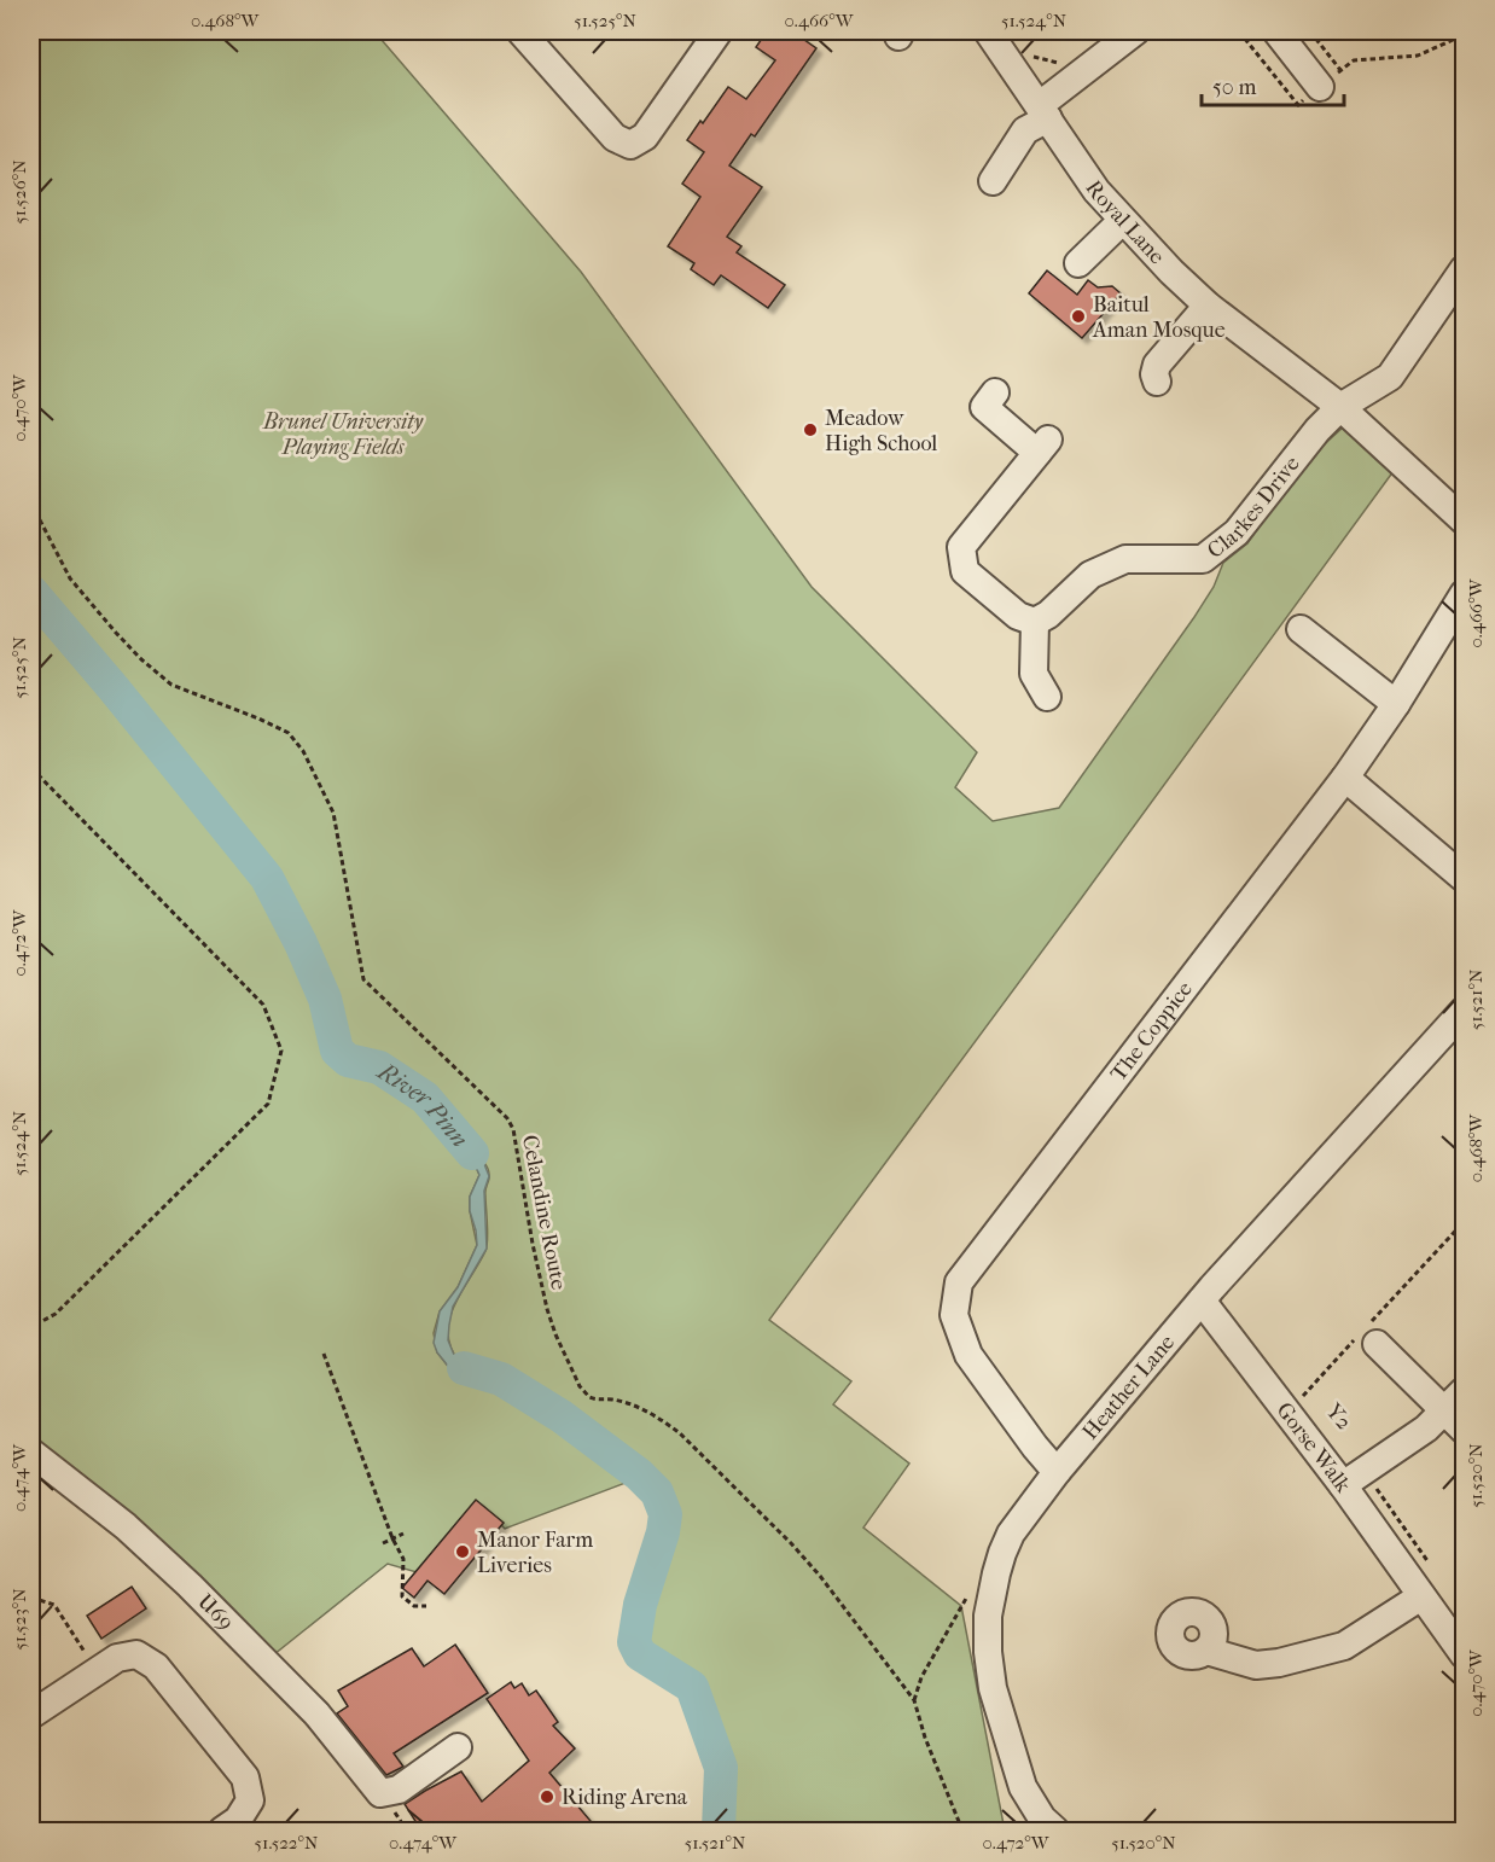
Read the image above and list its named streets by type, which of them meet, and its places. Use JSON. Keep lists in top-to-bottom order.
{
  "streets": {
    "street": [
      "Royal Lane",
      "Clarkes Drive",
      "The Coppice",
      "Heather Lane",
      "Gorse Walk",
      "U69"
    ],
    "path": ["Celandine Route", "Y2"]
  },
  "crossings": [
    ["Royal Lane", "Clarkes Drive"],
    ["The Coppice", "Heather Lane"],
    ["Heather Lane", "Gorse Walk"]
  ],
  "water": ["River Pinn"],
  "parks": ["Brunel University Playing Fields"],
  "places": [
    "Baitul Aman Mosque",
    "Meadow High School",
    "Manor Farm Liveries",
    "Riding Arena"
  ],
  "scale_bar": "50 m",
  "coordinates": [
    "0.468°W",
    "51.525°N",
    "0.466°W",
    "51.524°N",
    "51.526°N",
    "0.470°W",
    "0.472°W",
    "51.521°N",
    "51.520°N",
    "0.474°W",
    "51.523°N",
    "51.522°N"
  ]
}
